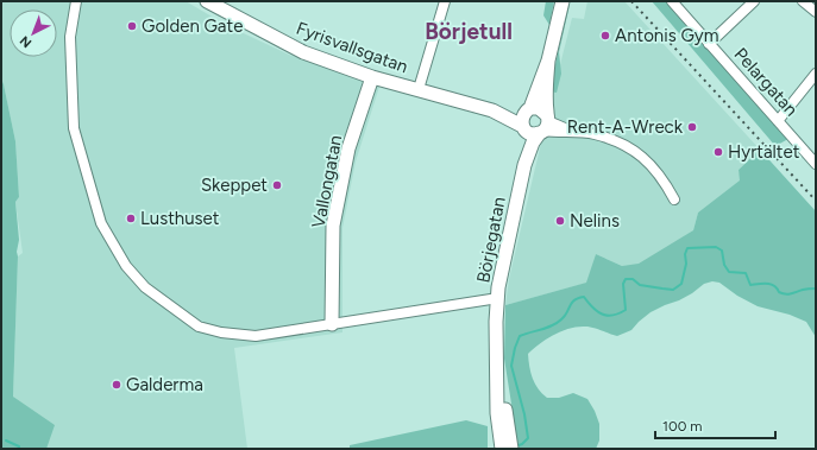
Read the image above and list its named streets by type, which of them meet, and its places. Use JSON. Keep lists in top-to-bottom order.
{
  "streets": {
    "street": [
      "Fyrisvallsgatan",
      "Pelargatan",
      "Vallongatan",
      "Börjegatan"
    ]
  },
  "crossings": [
    ["Fyrisvallsgatan", "Vallongatan"],
    ["Fyrisvallsgatan", "Börjegatan"]
  ],
  "districts": ["Börjetull"],
  "places": [
    "Golden Gate",
    "Antonis Gym",
    "Rent-A-Wreck",
    "Hyrtältet",
    "Skeppet",
    "Lusthuset",
    "Nelins",
    "Galderma"
  ],
  "scale_bar": "100 m",
  "north": "bottom left"
}
